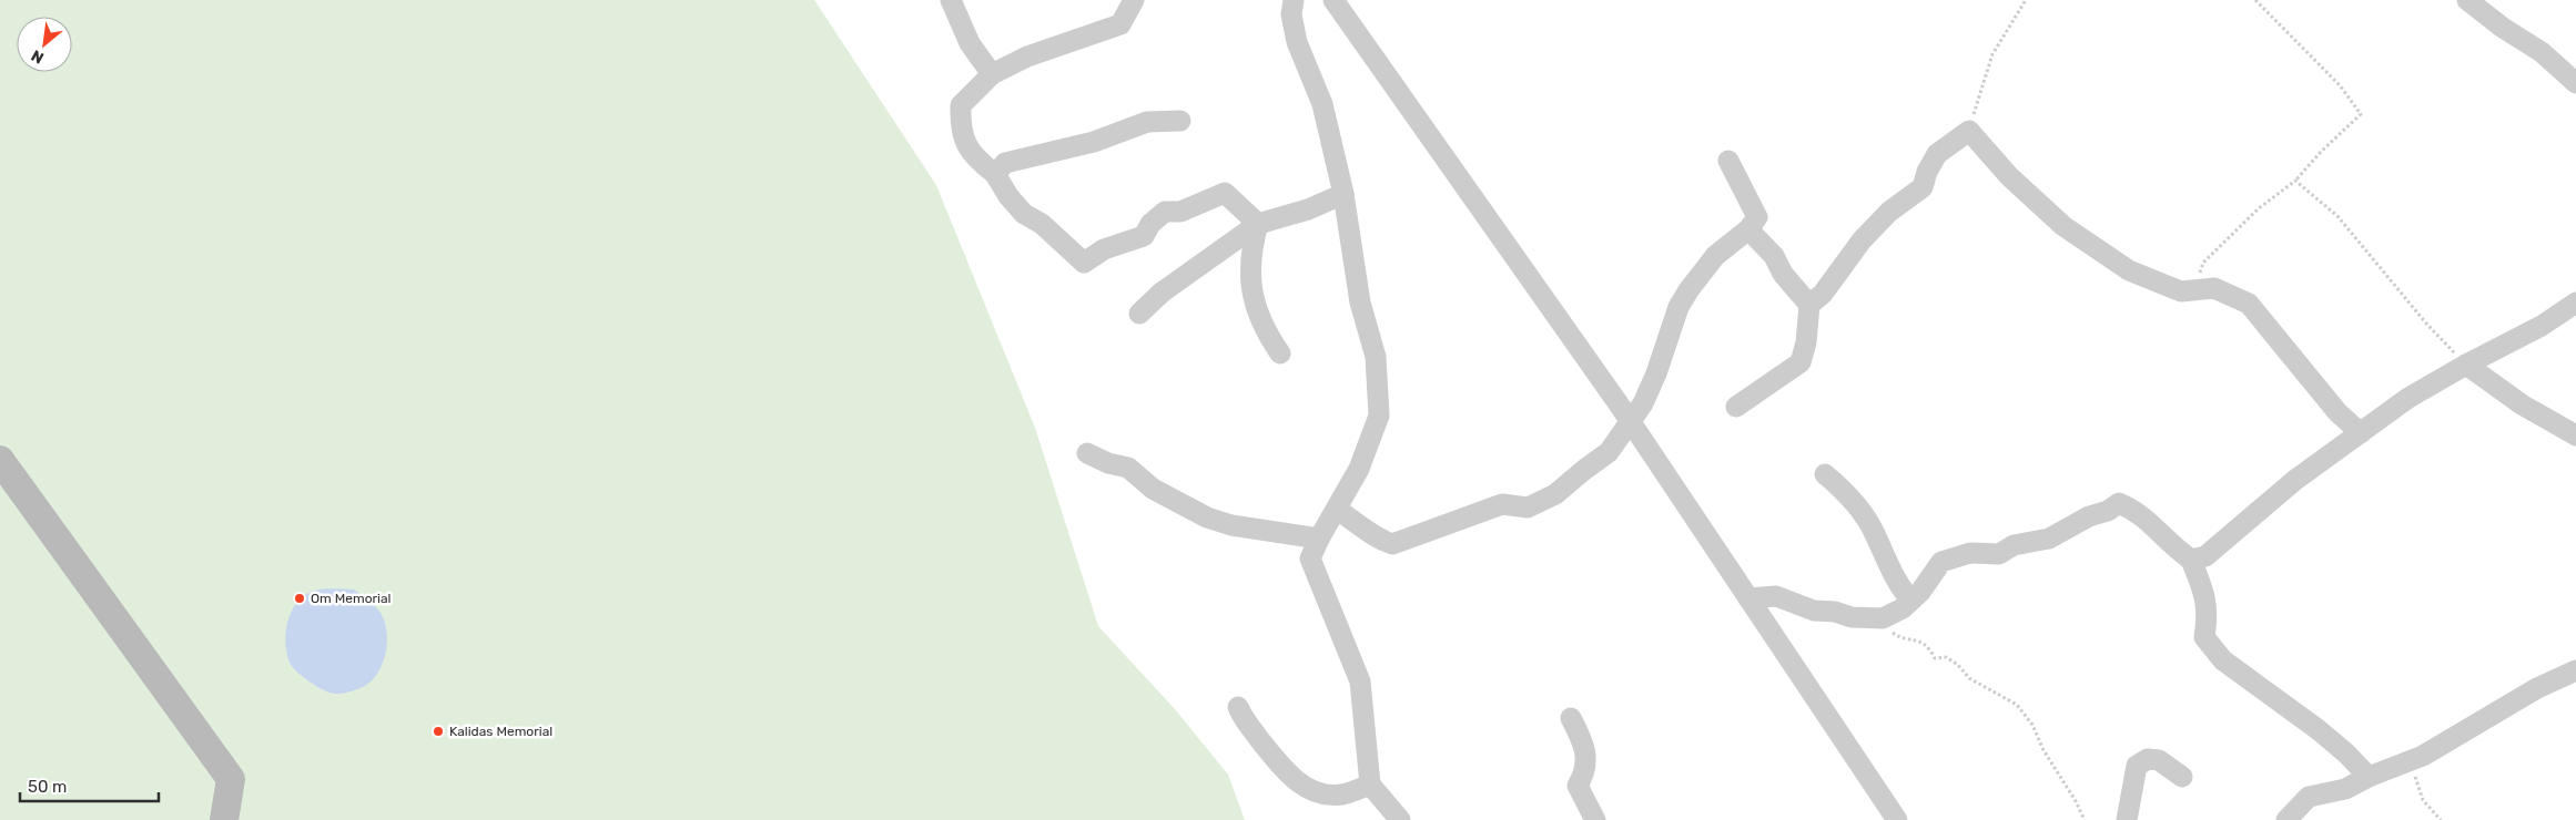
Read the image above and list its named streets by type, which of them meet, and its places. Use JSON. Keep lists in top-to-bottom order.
{
  "places": ["Om Memorial", "Kalidas Memorial"],
  "scale_bar": "50 m",
  "north": "bottom left"
}
